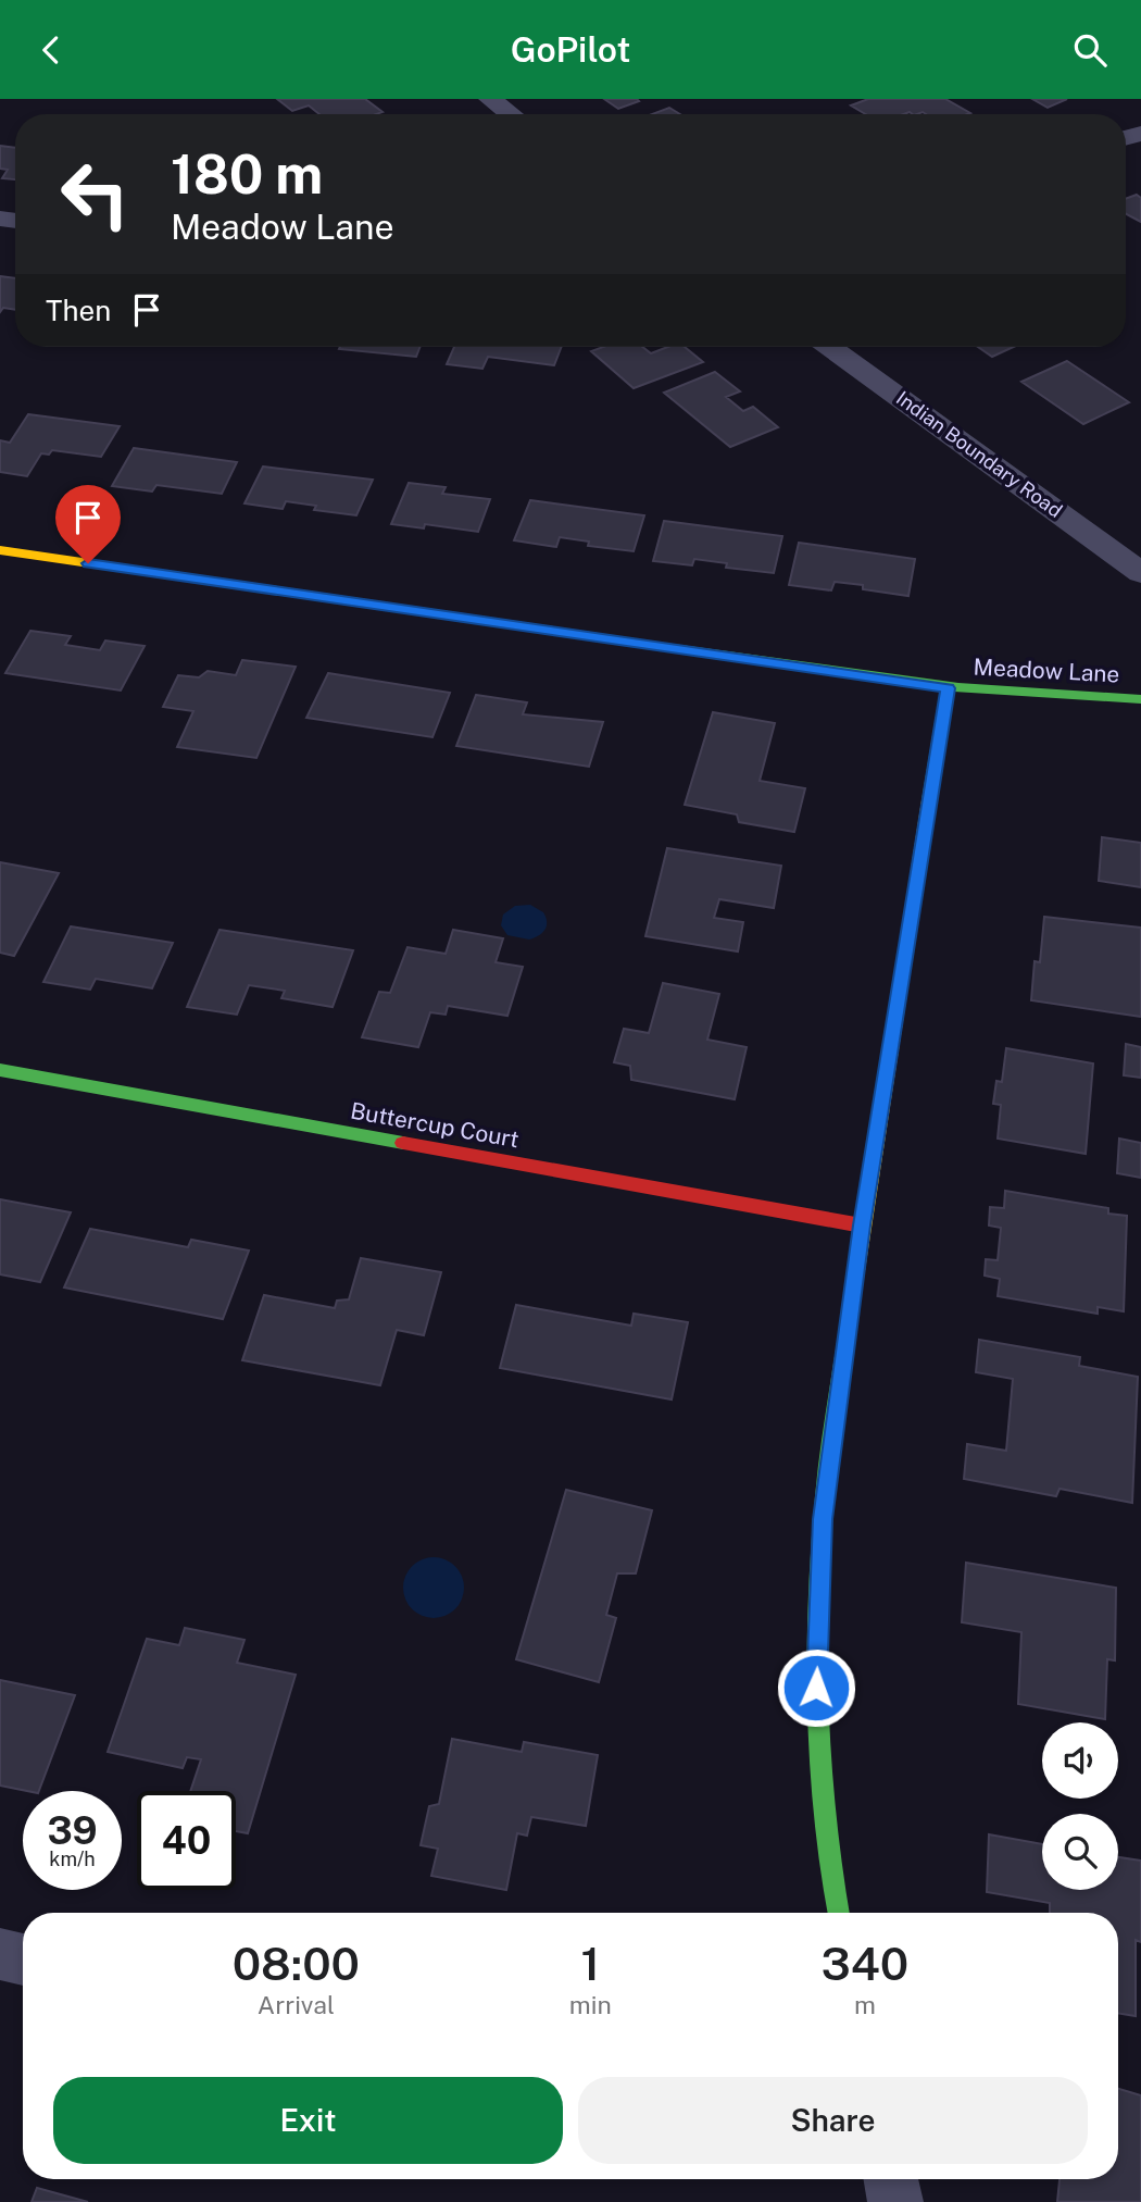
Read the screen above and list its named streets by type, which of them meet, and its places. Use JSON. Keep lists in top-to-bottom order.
{
  "streets": {
    "street": ["Indian Boundary Road", "Meadow Lane", "Buttercup Court"]
  },
  "page": {
    "header": "GoPilot",
    "turn": ["180 m", "Meadow Lane"],
    "then": "Then",
    "speed": "39 km/h",
    "limit": "40",
    "eta": [
      "08:00",
      "Arrival",
      "1",
      "min",
      "340",
      "m"
    ],
    "buttons": ["Exit", "Share"]
  }
}
